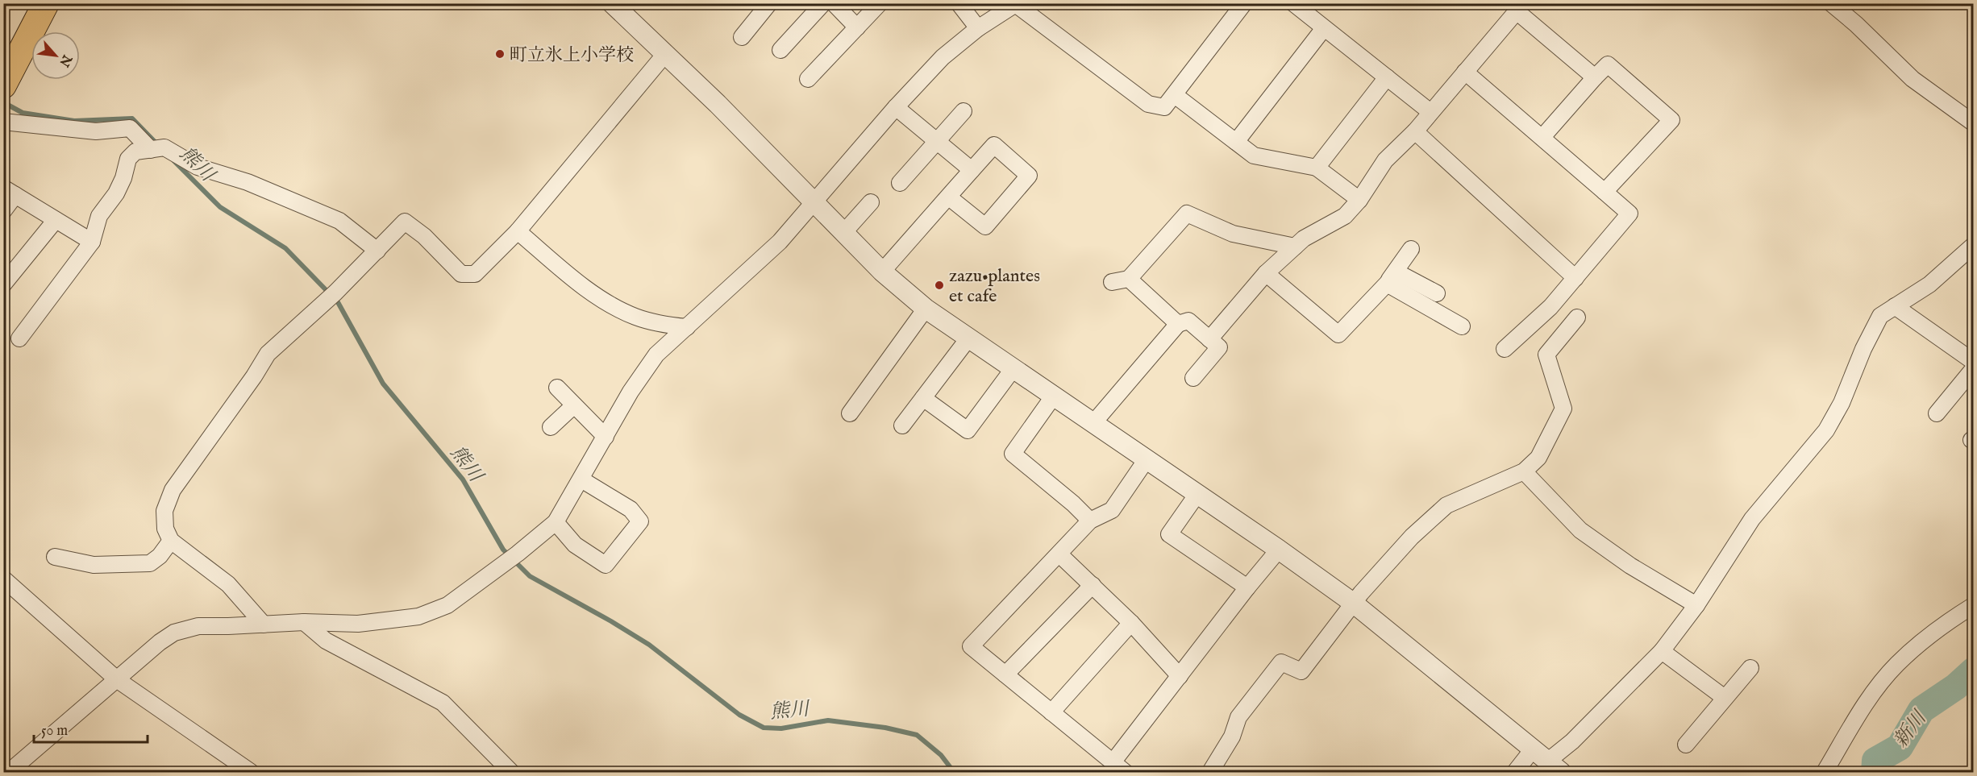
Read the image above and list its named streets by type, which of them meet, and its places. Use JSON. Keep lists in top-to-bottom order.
{
  "water": ["熊川", "新川"],
  "places": ["町立氷上小学校", "zazu•plantes et cafe"],
  "scale_bar": "50 m",
  "north": "bottom right"
}
